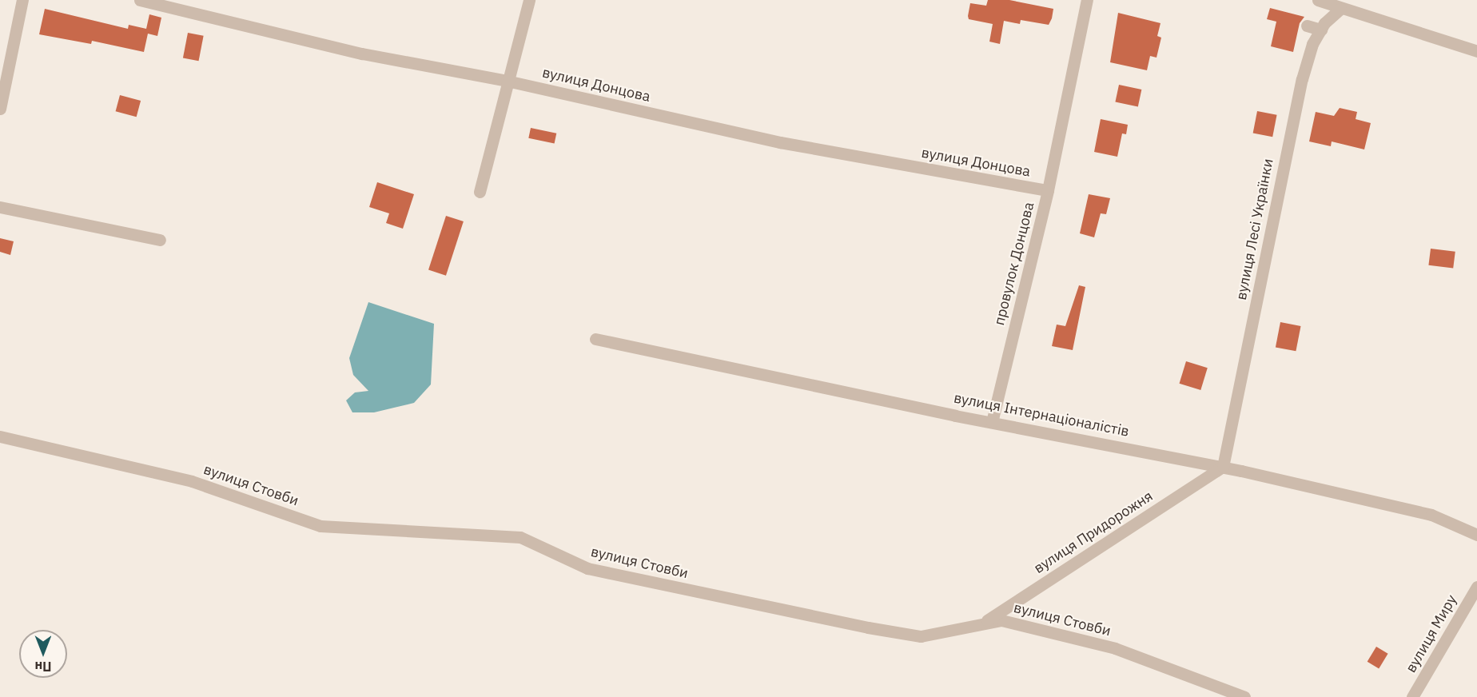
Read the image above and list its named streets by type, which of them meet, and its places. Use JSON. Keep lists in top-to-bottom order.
{
  "streets": {
    "street": [
      "вулиця Донцова",
      "вулиця Лесі Українки",
      "провулок Донцова",
      "вулиця Інтернаціоналістів",
      "вулиця Стовби",
      "вулиця Придорожня",
      "вулиця Миру"
    ]
  },
  "crossings": [
    ["вулиця Донцова", "провулок Донцова"],
    ["вулиця Лесі Українки", "вулиця Інтернаціоналістів"],
    ["вулиця Лесі Українки", "вулиця Придорожня"],
    ["провулок Донцова", "вулиця Інтернаціоналістів"],
    ["вулиця Інтернаціоналістів", "вулиця Придорожня"],
    ["вулиця Стовби", "вулиця Придорожня"]
  ],
  "north": "bottom"
}
